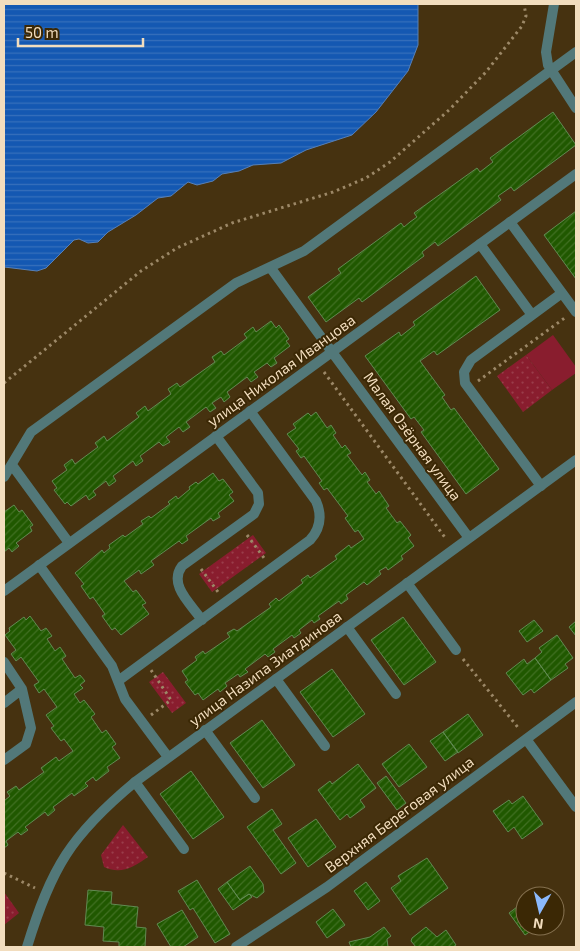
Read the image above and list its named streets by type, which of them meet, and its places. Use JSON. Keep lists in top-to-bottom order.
{
  "streets": {
    "street": [
      "улица Николая Иванцова",
      "Малая Озёрная улица",
      "улица Назипа Зиатдинова",
      "Верхняя Береговая улица"
    ]
  },
  "crossings": [
    ["улица Николая Иванцова", "Малая Озёрная улица"],
    ["Малая Озёрная улица", "улица Назипа Зиатдинова"]
  ],
  "scale_bar": "50 m",
  "north": "bottom"
}
